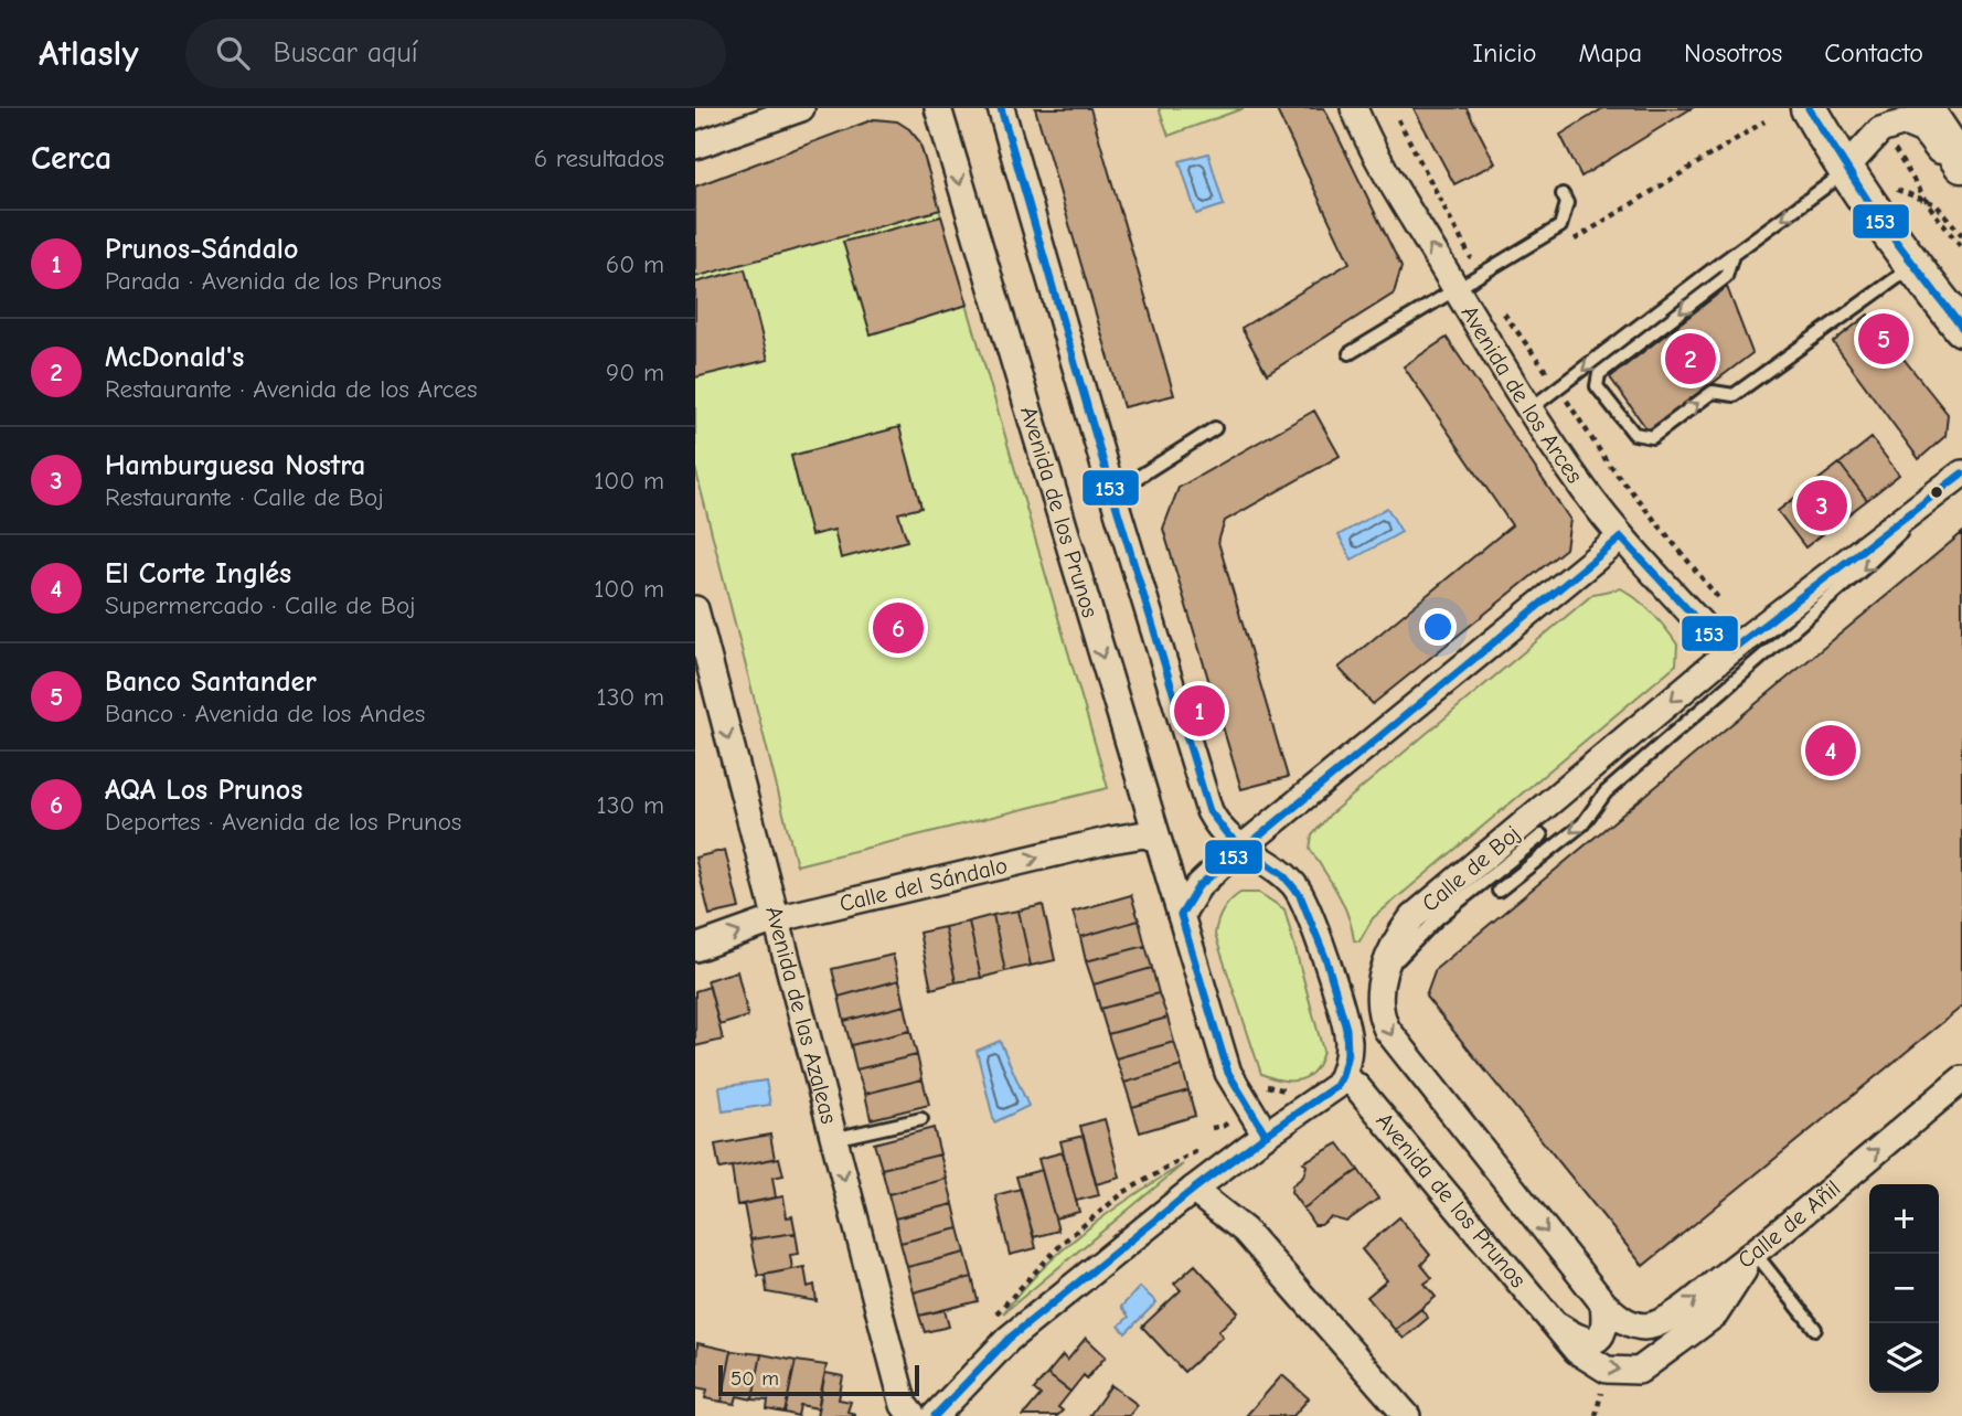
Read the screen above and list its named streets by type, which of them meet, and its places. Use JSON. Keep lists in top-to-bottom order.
{
  "streets": {
    "street": [
      "Avenida de los Arces",
      "Avenida de los Prunos",
      "Calle de Boj",
      "Calle del Sándalo",
      "Avenida de las Azaleas",
      "Calle de Añil"
    ]
  },
  "crossings": [
    ["Avenida de los Arces", "Calle de Boj"],
    ["Avenida de los Prunos", "Calle del Sándalo"],
    ["Avenida de los Prunos", "Calle de Añil"],
    ["Calle de Boj", "Calle de Añil"],
    ["Calle del Sándalo", "Avenida de las Azaleas"]
  ],
  "one_way": ["Calle del Sándalo", "Avenida de las Azaleas", "Calle de Añil"],
  "lines": ["transit line 153"],
  "scale_bar": "50 m",
  "page": {
    "header": "Atlasly",
    "search": "Buscar aquí",
    "nav": [
      "Inicio",
      "Mapa",
      "Nosotros",
      "Contacto"
    ],
    "heading": ["Cerca", "6 resultados"],
    "list": [
      {
        "mark": "1",
        "name": "Prunos-Sándalo",
        "note": "Parada · Avenida de los Prunos",
        "value": "60 m"
      },
      {
        "mark": "2",
        "name": "McDonald's",
        "note": "Restaurante · Avenida de los Arces",
        "value": "90 m"
      },
      {
        "mark": "3",
        "name": "Hamburguesa Nostra",
        "note": "Restaurante · Calle de Boj",
        "value": "100 m"
      },
      {
        "mark": "4",
        "name": "El Corte Inglés",
        "note": "Supermercado · Calle de Boj",
        "value": "100 m"
      },
      {
        "mark": "5",
        "name": "Banco Santander",
        "note": "Banco · Avenida de los Andes",
        "value": "130 m"
      },
      {
        "mark": "6",
        "name": "AQA Los Prunos",
        "note": "Deportes · Avenida de los Prunos",
        "value": "130 m"
      }
    ],
    "pins": [
      "5",
      "2",
      "3",
      "6",
      "1",
      "4"
    ],
    "map_buttons": ["+", "−"],
    "scale": "50 m"
  }
}
